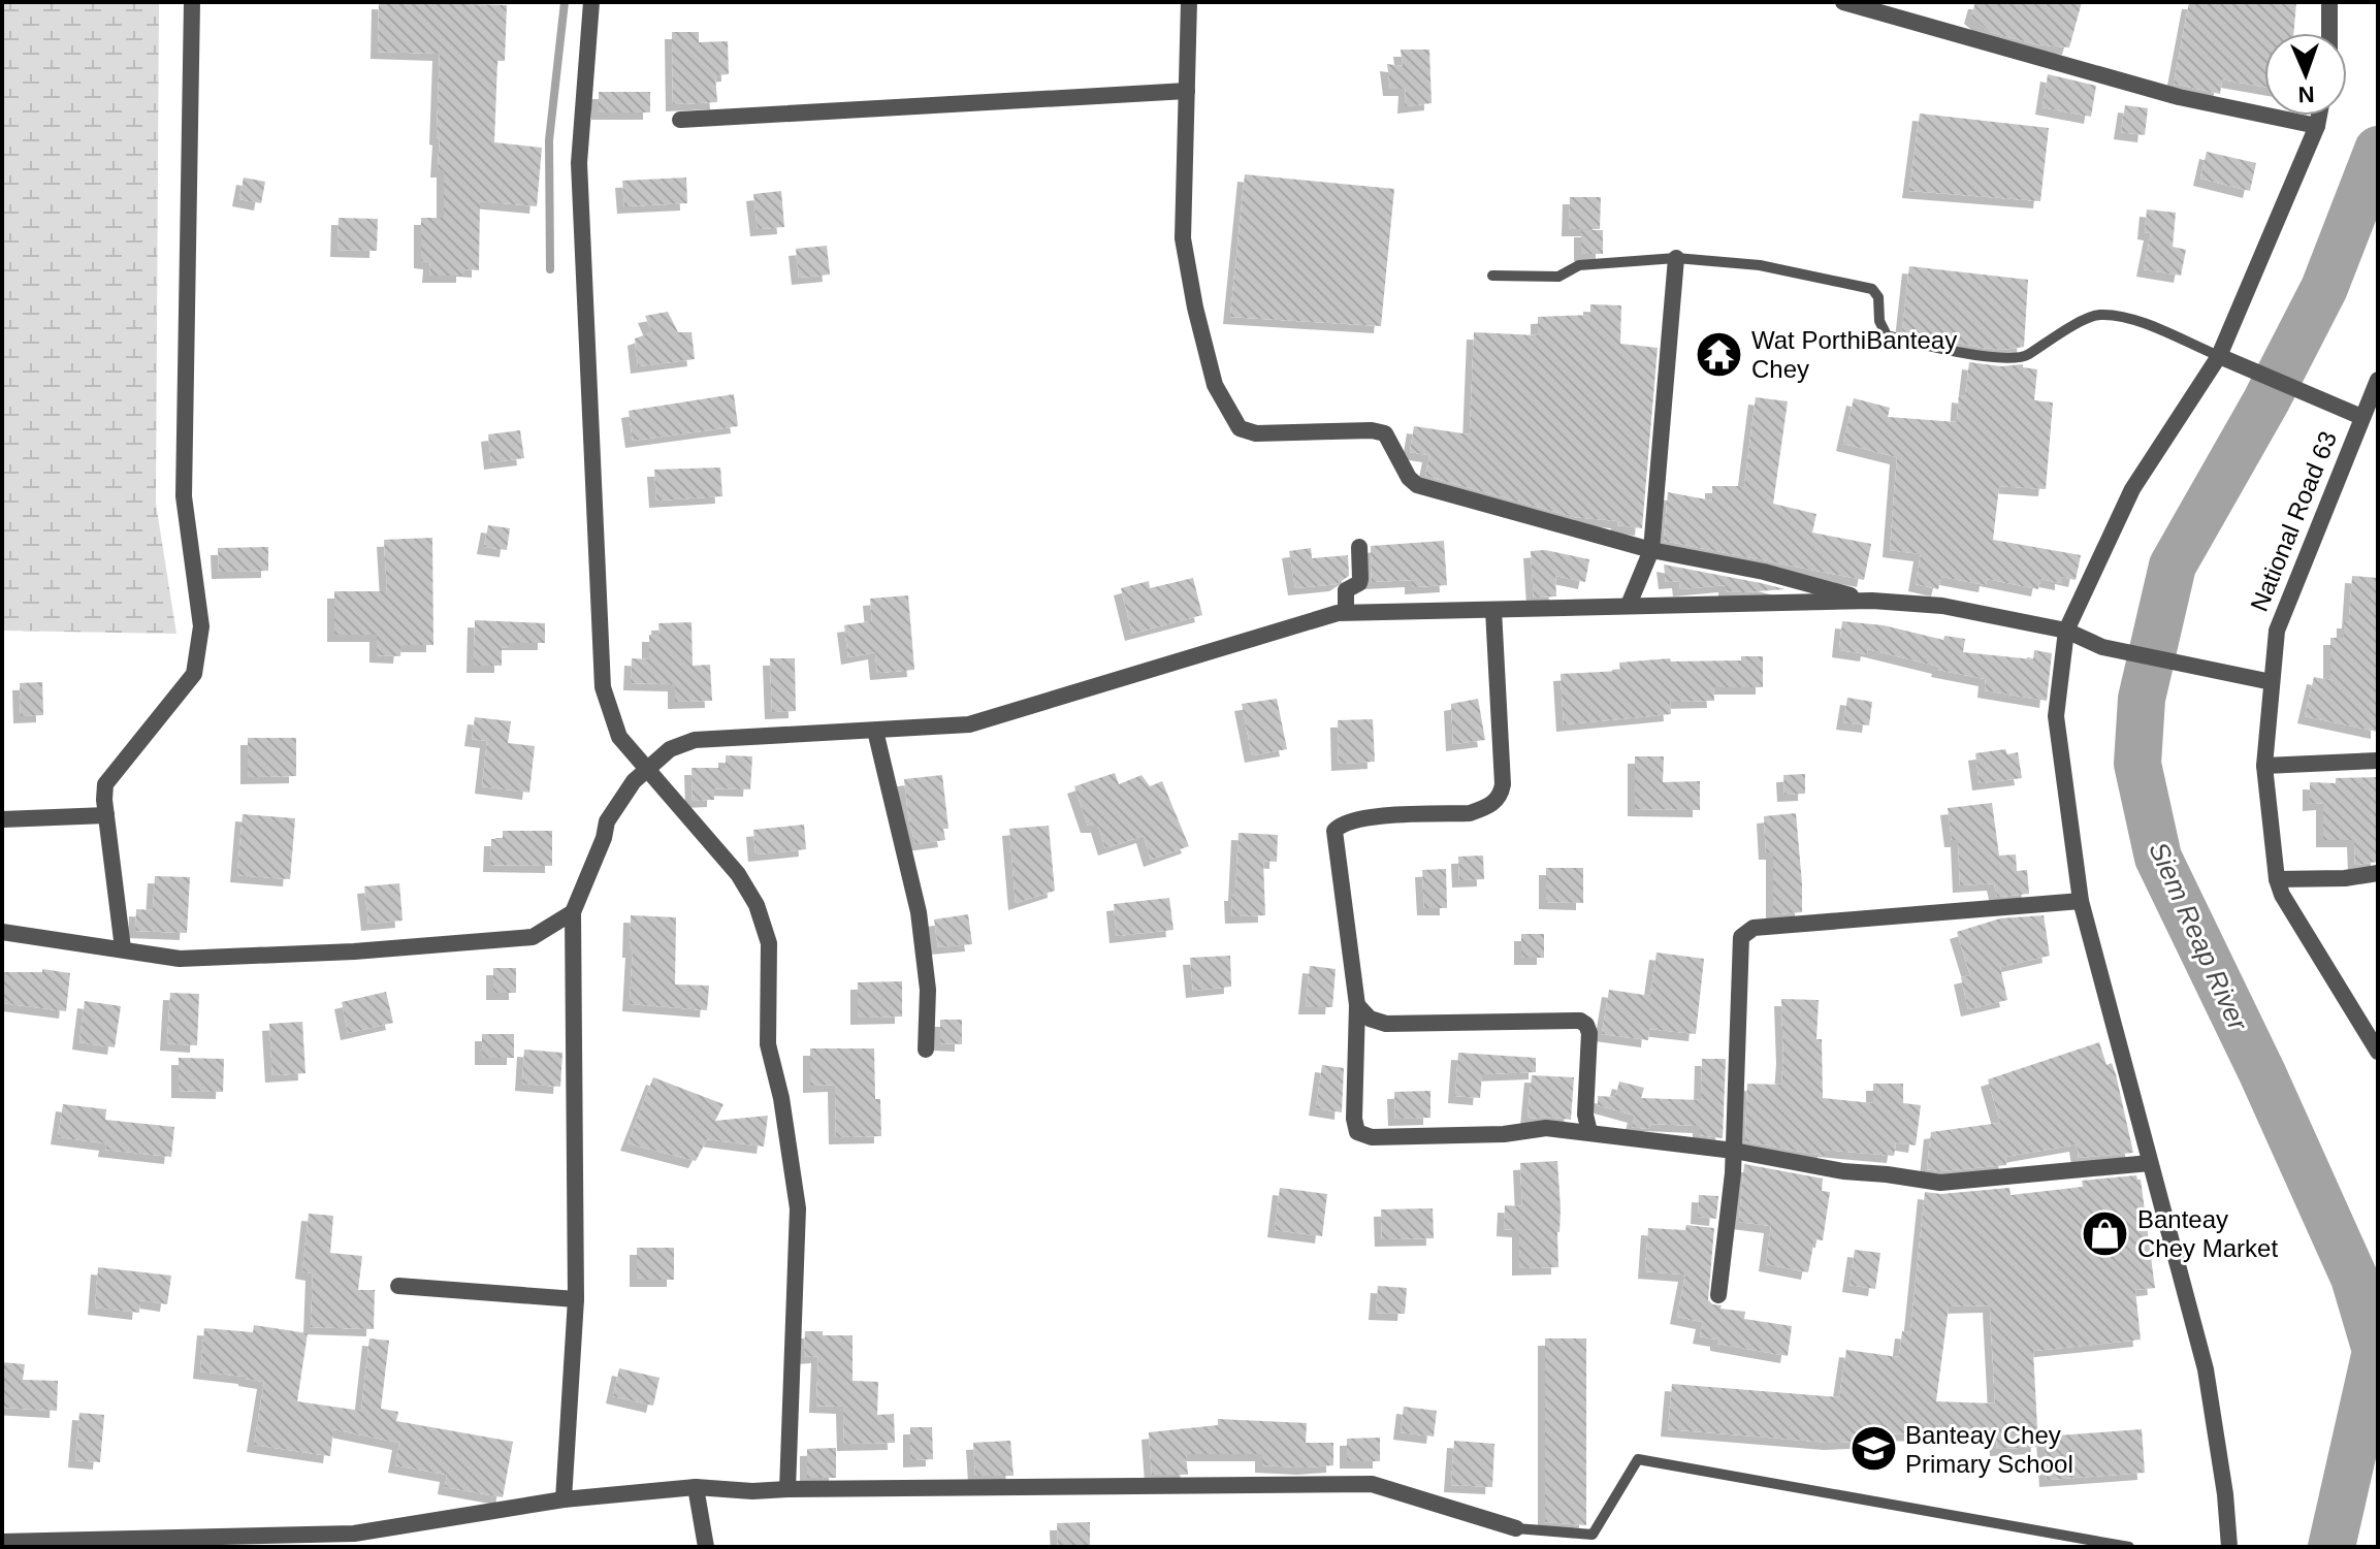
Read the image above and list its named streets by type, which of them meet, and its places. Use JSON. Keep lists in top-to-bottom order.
{
  "streets": {
    "street": ["National Road 63"]
  },
  "water": ["Siem Reap River"],
  "places": {
    "temple": ["Wat PorthiBanteay Chey"],
    "shop": ["Banteay Chey Market"],
    "school or university": ["Banteay Chey Primary School"]
  },
  "north": "bottom"
}
